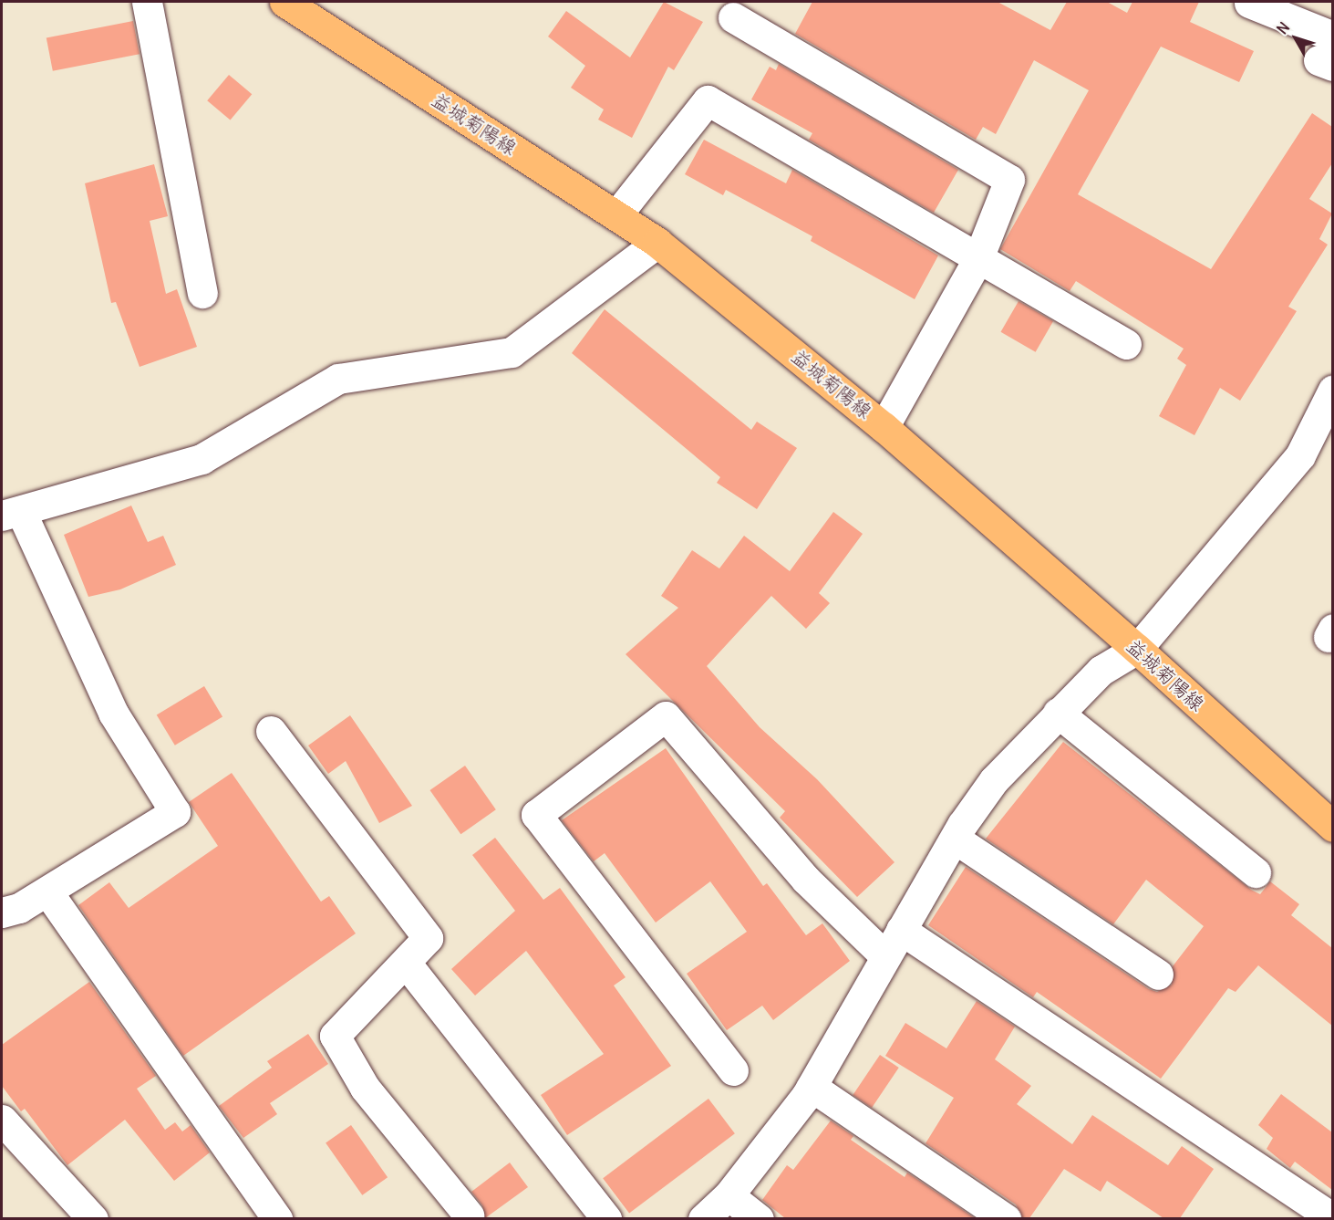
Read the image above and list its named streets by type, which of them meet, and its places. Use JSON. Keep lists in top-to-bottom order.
{
  "streets": {
    "main road": ["益城菊陽線"]
  },
  "north": "top left"
}
